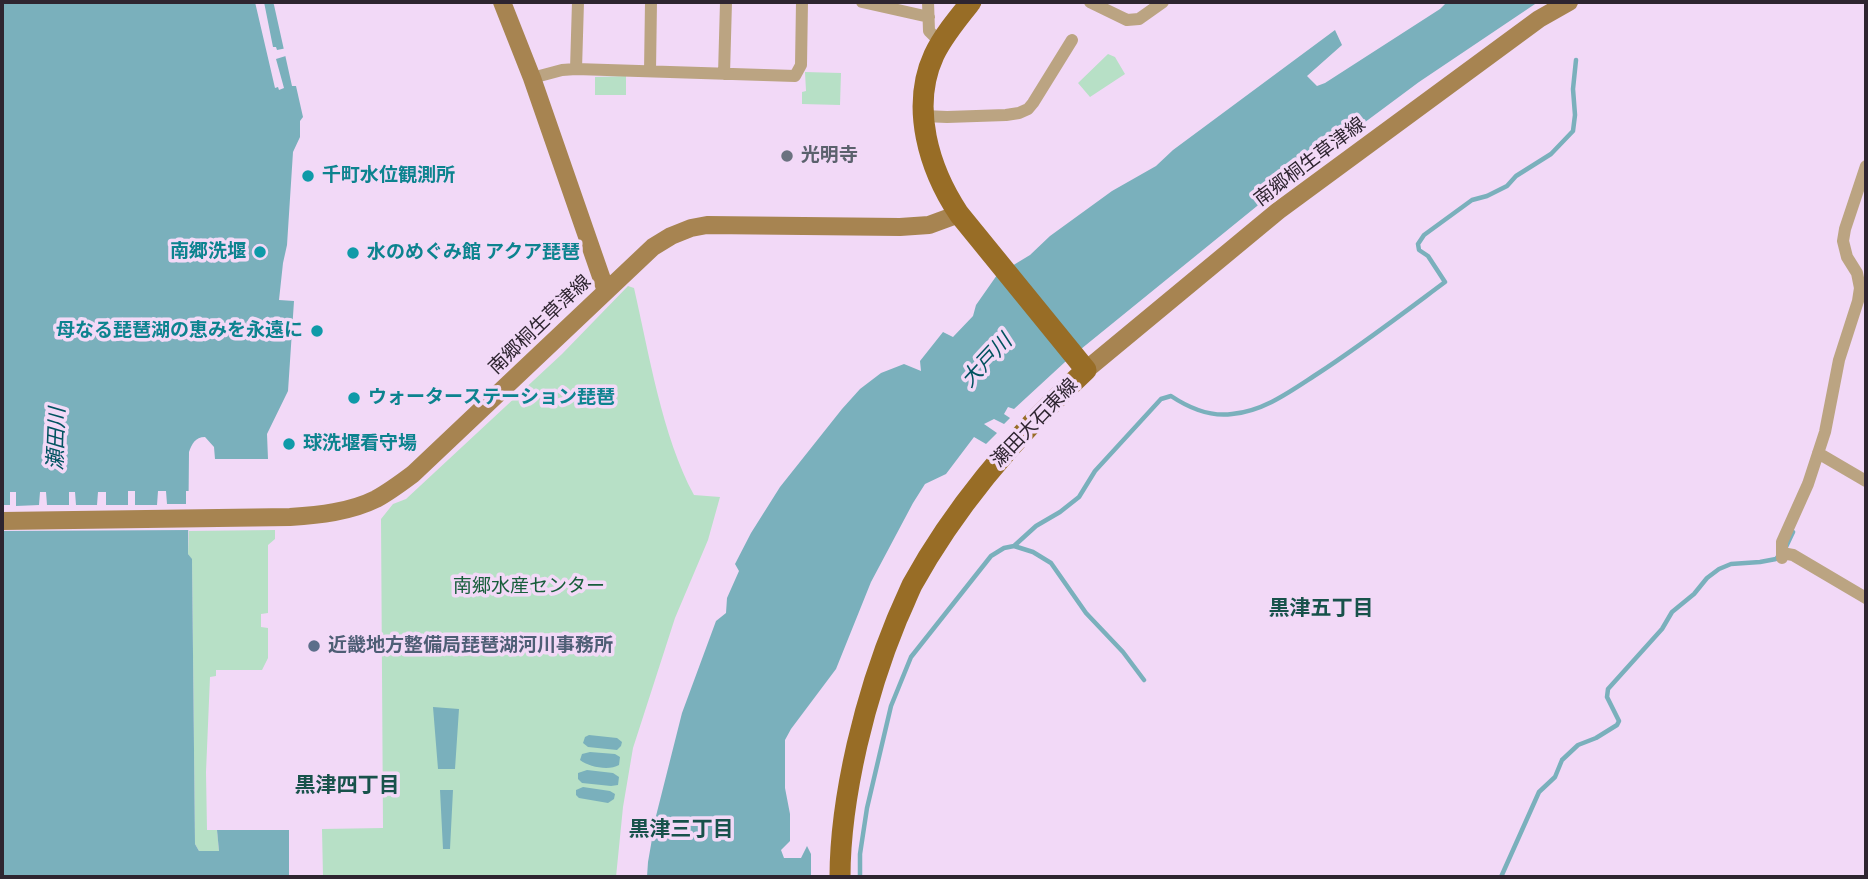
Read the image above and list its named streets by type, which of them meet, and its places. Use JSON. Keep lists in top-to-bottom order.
{
  "streets": {
    "main road": ["南郷桐生草津線", "瀬田大石東線"]
  },
  "crossings": [
    ["南郷桐生草津線", "瀬田大石東線"]
  ],
  "districts": ["黒津五丁目", "黒津四丁目", "黒津三丁目"],
  "water": ["大戸川", "瀬田川"],
  "parks": ["南郷水産センター"],
  "places": [
    "光明寺",
    "千町水位観測所",
    "南郷洗堰",
    "水のめぐみ館 アクア琵琶",
    "母なる琵琶湖の恵みを永遠に",
    "ウォーターステーション琵琶",
    "球洗堰看守場",
    "近畿地方整備局琵琶湖河川事務所"
  ]
}
